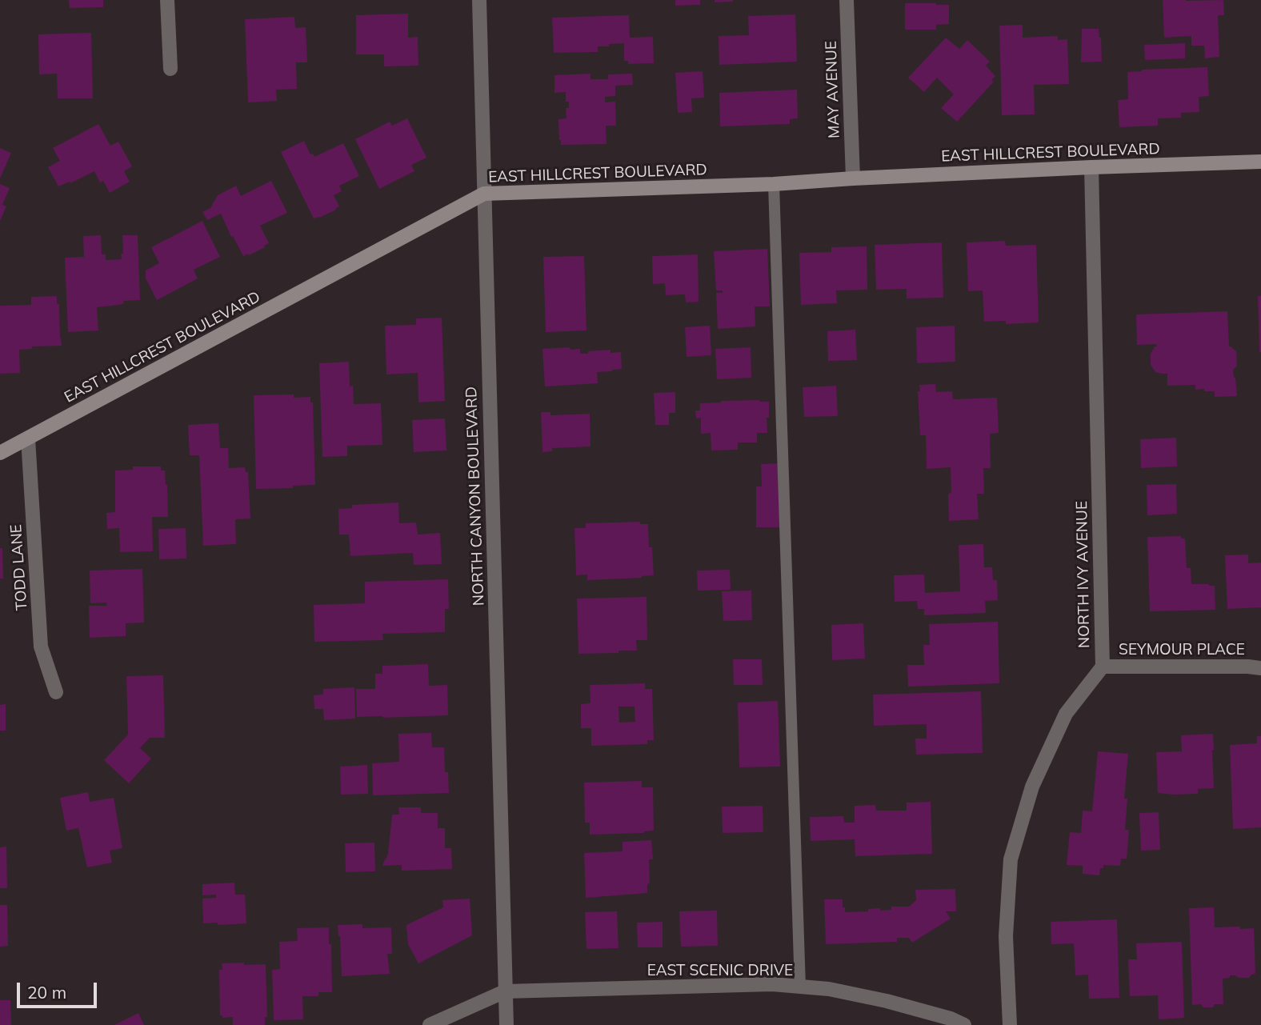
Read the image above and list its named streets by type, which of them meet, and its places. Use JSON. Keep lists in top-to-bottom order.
{
  "streets": {
    "street": [
      "MAY AVENUE",
      "EAST HILLCREST BOULEVARD",
      "NORTH CANYON BOULEVARD",
      "TODD LANE",
      "NORTH IVY AVENUE",
      "SEYMOUR PLACE",
      "EAST SCENIC DRIVE"
    ]
  },
  "crossings": [
    ["MAY AVENUE", "EAST HILLCREST BOULEVARD"],
    ["EAST HILLCREST BOULEVARD", "NORTH CANYON BOULEVARD"],
    ["EAST HILLCREST BOULEVARD", "TODD LANE"],
    ["EAST HILLCREST BOULEVARD", "NORTH IVY AVENUE"],
    ["NORTH CANYON BOULEVARD", "EAST SCENIC DRIVE"],
    ["NORTH IVY AVENUE", "SEYMOUR PLACE"]
  ],
  "scale_bar": "20 m"
}
